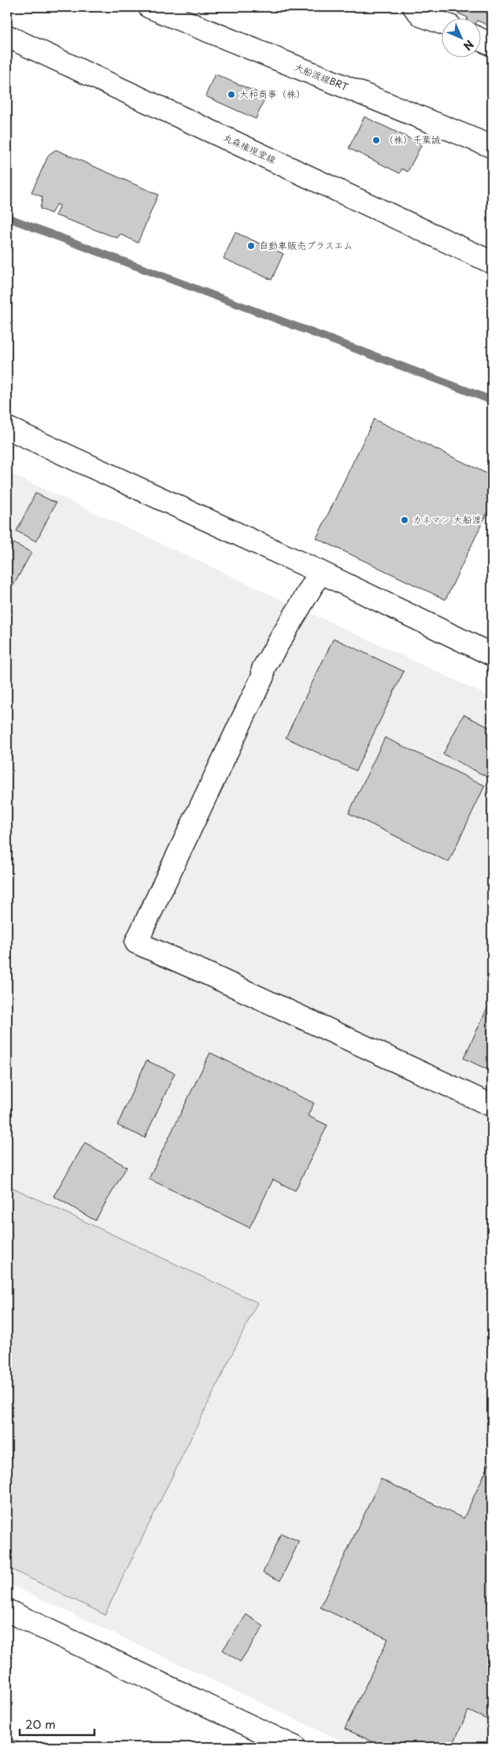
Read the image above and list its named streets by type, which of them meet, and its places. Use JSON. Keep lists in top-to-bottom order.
{
  "streets": {
    "street": ["大船渡線BRT", "丸森権現堂線"]
  },
  "places": [
    "大和商事（株）",
    "（株）千葉誠",
    "自動車販売プラスエム",
    "カネマン 大船渡"
  ],
  "scale_bar": "20 m",
  "north": "bottom right"
}
